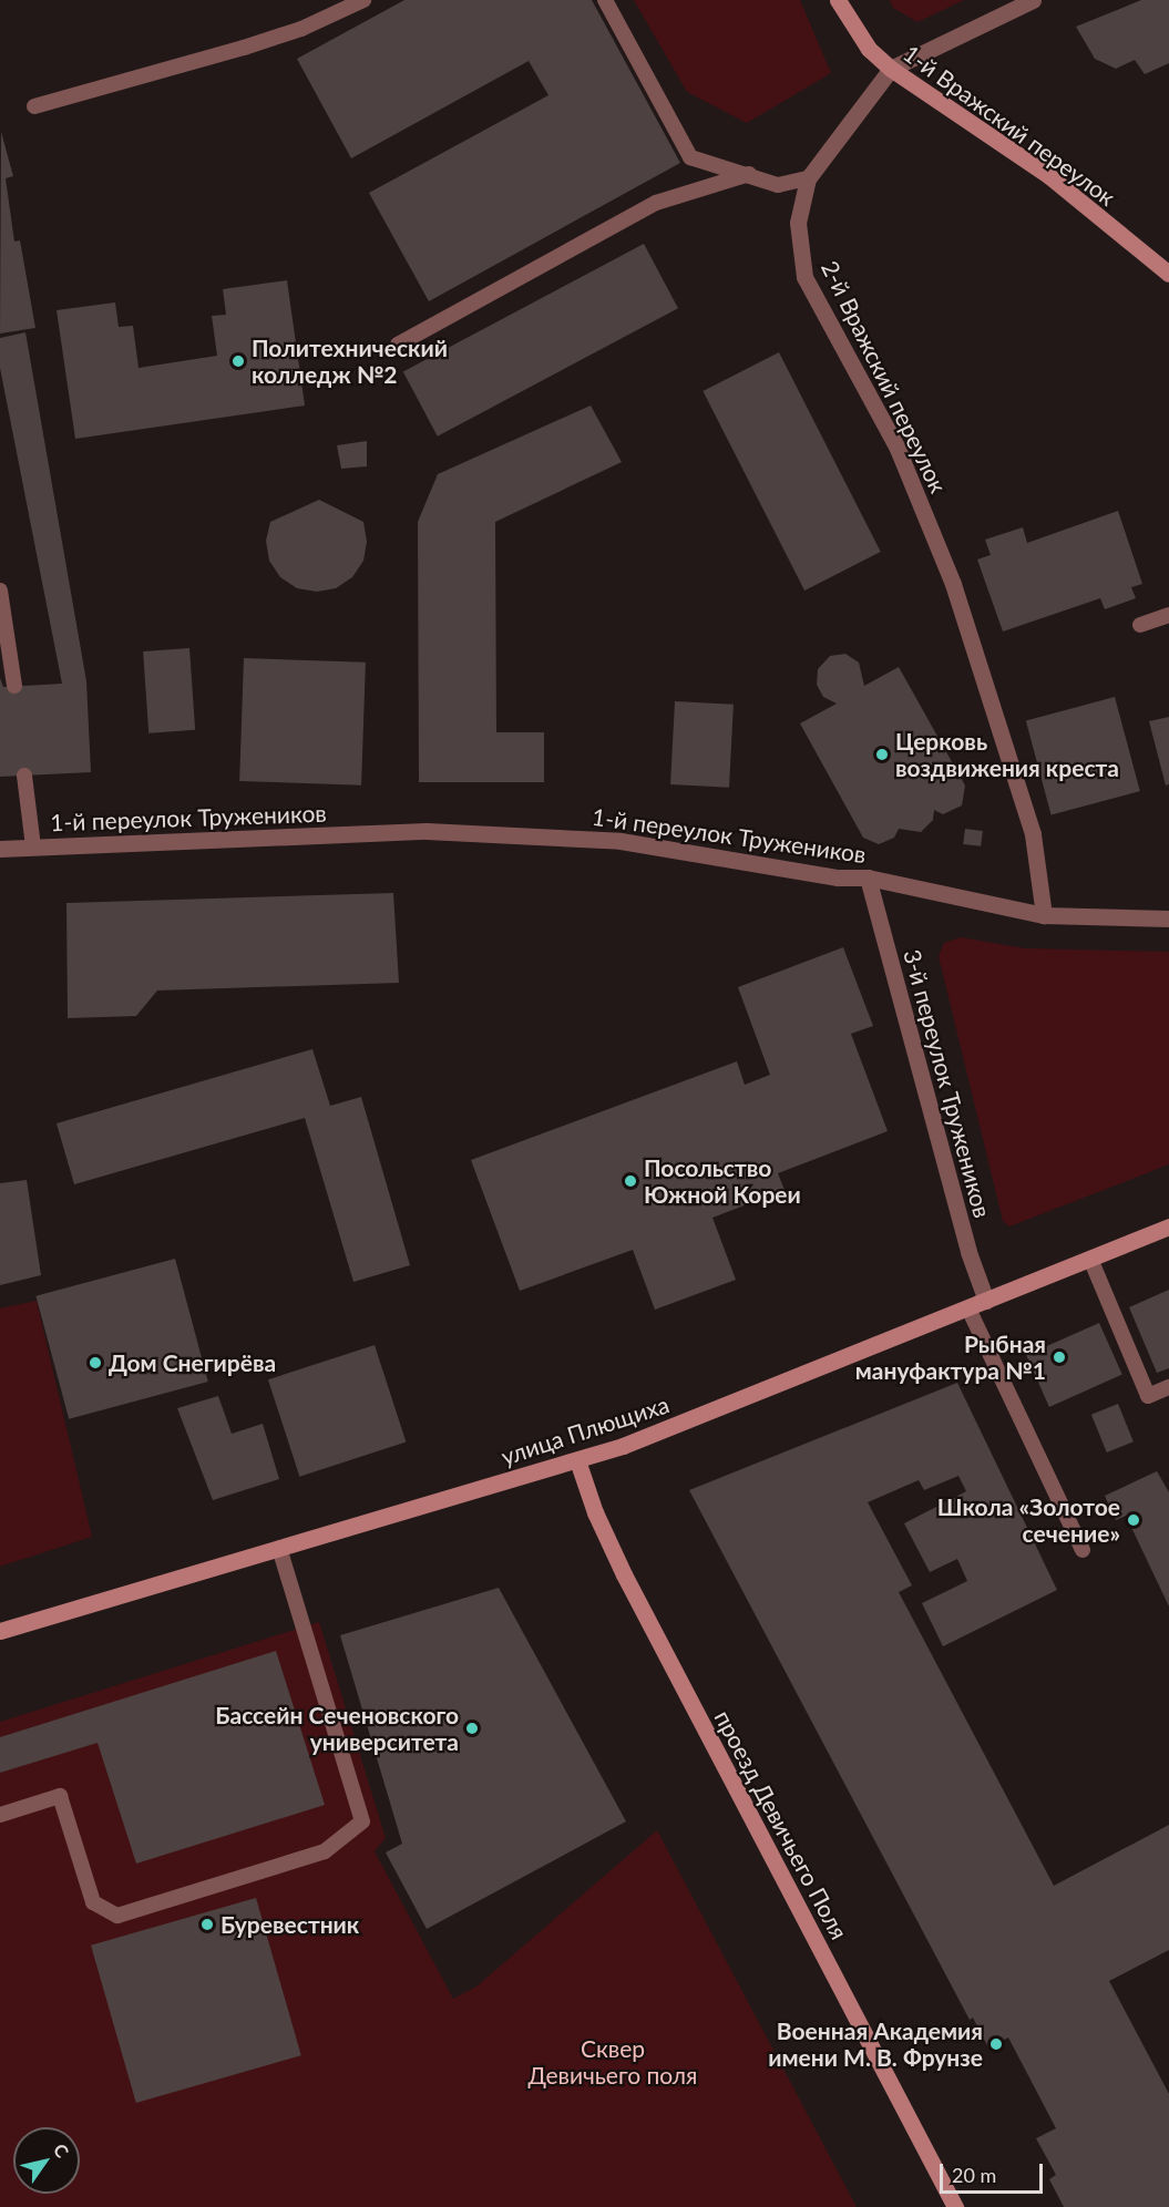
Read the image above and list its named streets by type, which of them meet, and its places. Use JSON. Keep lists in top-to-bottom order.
{
  "streets": {
    "street": [
      "1-й Вражский переулок",
      "2-й Вражский переулок",
      "1-й переулок Тружеников",
      "3-й переулок Тружеников",
      "улица Плющиха",
      "проезд Девичьего Поля"
    ]
  },
  "crossings": [
    ["1-й Вражский переулок", "2-й Вражский переулок"],
    ["2-й Вражский переулок", "1-й переулок Тружеников"],
    ["1-й переулок Тружеников", "3-й переулок Тружеников"],
    ["3-й переулок Тружеников", "улица Плющиха"],
    ["улица Плющиха", "проезд Девичьего Поля"]
  ],
  "parks": ["Сквер Девичьего поля"],
  "places": [
    "Политехнический колледж №2",
    "Церковь воздвижения креста",
    "Посольство Южной Кореи",
    "Рыбная мануфактура №1",
    "Дом Снегирёва",
    "Школа «Золотое сечение»",
    "Бассейн Сеченовского университета",
    "Буревестник",
    "Военная Академия имени М. В. Фрунзе"
  ],
  "scale_bar": "20 m",
  "north": "top right"
}
